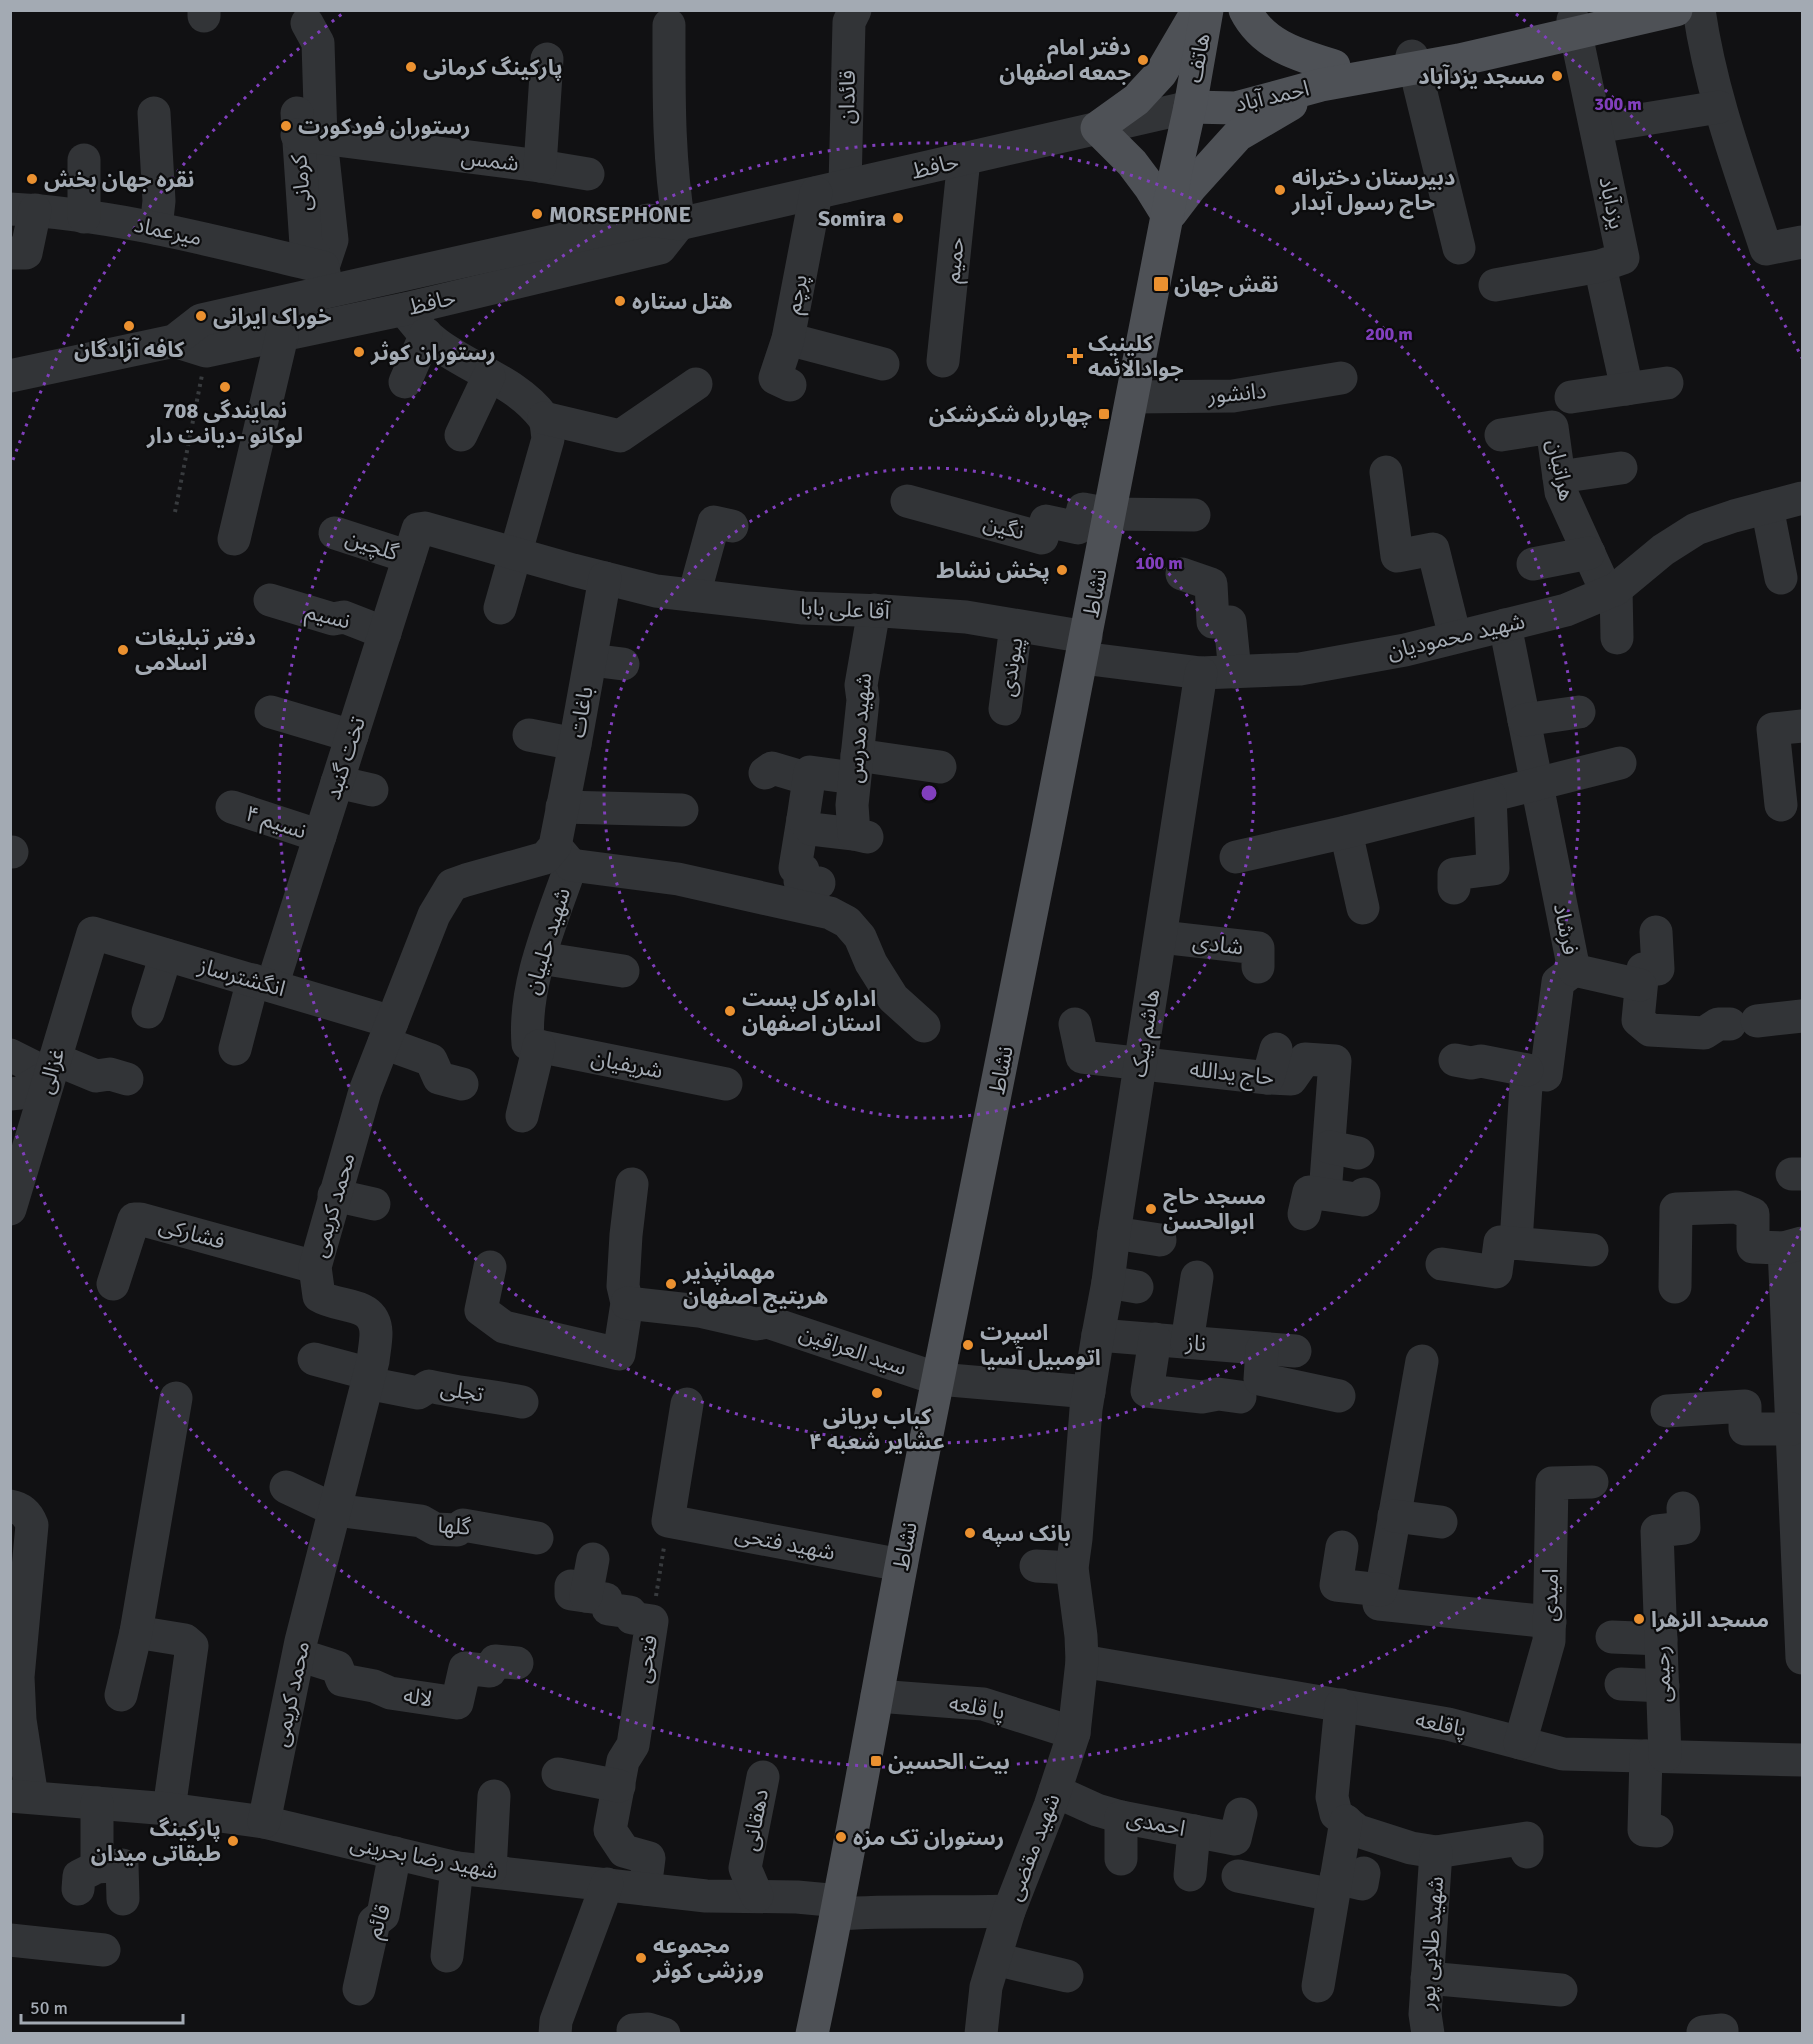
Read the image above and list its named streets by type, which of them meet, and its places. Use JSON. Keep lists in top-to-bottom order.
{
  "streets": {
    "main road": ["هاتف", "احمد آباد", "نشاط"],
    "street": [
      "قائدان",
      "شمس",
      "حافظ",
      "کرمانی",
      "یزدآباد",
      "میرعماد",
      "حمیم",
      "پرچم",
      "دانشور",
      "هراتیان",
      "نگین",
      "گلچین",
      "آقا علی بابا",
      "نسیم",
      "شهید محمودیان",
      "پیوندی",
      "باغات",
      "شهید مدرس",
      "تخت گنبد",
      "نسیم ۴",
      "فرشاد",
      "شهید حلبیان",
      "شادی",
      "انگشترساز",
      "هاشم بیک",
      "شریفیان",
      "غزالی",
      "حاج یدالله",
      "محمد کریمی",
      "فشارکی",
      "ناز",
      "سید العراقین",
      "تجلی",
      "گلها",
      "شهید فتحی",
      "امیدی",
      "فتحی",
      "رحیمی",
      "لاله",
      "پا قلعه",
      "پاقلعه",
      "دهقانی",
      "احمدی",
      "شهید مقضی",
      "شهید رضا بحرینی",
      "قائم",
      "شهید طلایی پور"
    ]
  },
  "crossings": [
    ["هاتف", "احمد آباد"],
    ["هاتف", "حافظ"],
    ["هاتف", "نشاط"],
    ["احمد آباد", "حافظ"],
    ["احمد آباد", "یزدآباد"],
    ["احمد آباد", "نشاط"],
    ["قائدان", "حافظ"],
    ["قائدان", "پرچم"],
    ["شمس", "کرمانی"],
    ["حافظ", "کرمانی"],
    ["حافظ", "میرعماد"],
    ["حافظ", "حمیم"],
    ["حافظ", "پرچم"],
    ["حافظ", "نشاط"],
    ["کرمانی", "میرعماد"],
    ["دانشور", "نشاط"],
    ["هراتیان", "شهید محمودیان"],
    ["نگین", "نشاط"],
    ["گلچین", "آقا علی بابا"],
    ["گلچین", "تخت گنبد"],
    ["نشاط", "آقا علی بابا"],
    ["نشاط", "شهید محمودیان"],
    ["نشاط", "سید العراقین"],
    ["نشاط", "شهید فتحی"],
    ["نشاط", "پا قلعه"],
    ["نشاط", "شهید رضا بحرینی"],
    ["آقا علی بابا", "شهید محمودیان"],
    ["آقا علی بابا", "پیوندی"],
    ["آقا علی بابا", "باغات"],
    ["آقا علی بابا", "شهید مدرس"],
    ["نسیم", "تخت گنبد"],
    ["شهید محمودیان", "فرشاد"],
    ["شهید محمودیان", "هاشم بیک"],
    ["باغات", "شهید حلبیان"],
    ["باغات", "محمد کریمی"],
    ["تخت گنبد", "نسیم ۴"],
    ["تخت گنبد", "انگشترساز"],
    ["شهید حلبیان", "شریفیان"],
    ["شهید حلبیان", "محمد کریمی"],
    ["شادی", "هاشم بیک"],
    ["انگشترساز", "غزالی"],
    ["انگشترساز", "محمد کریمی"],
    ["هاشم بیک", "حاج یدالله"],
    ["هاشم بیک", "ناز"],
    ["هاشم بیک", "پاقلعه"],
    ["هاشم بیک", "شهید مقضی"],
    ["محمد کریمی", "فشارکی"],
    ["محمد کریمی", "تجلی"],
    ["محمد کریمی", "گلها"],
    ["محمد کریمی", "لاله"],
    ["محمد کریمی", "شهید رضا بحرینی"],
    ["شهید فتحی", "فتحی"],
    ["امیدی", "پاقلعه"],
    ["فتحی", "شهید رضا بحرینی"],
    ["رحیمی", "پاقلعه"],
    ["پا قلعه", "شهید مقضی"],
    ["پاقلعه", "شهید مقضی"],
    ["دهقانی", "شهید رضا بحرینی"],
    ["احمدی", "شهید مقضی"],
    ["شهید مقضی", "شهید رضا بحرینی"],
    ["شهید رضا بحرینی", "قائم"]
  ],
  "places": {
    "other": [
      "دفتر امام جمعه اصفهان",
      "پارکینگ کرمانی",
      "مسجد یزدآباد",
      "رستوران فودکورت",
      "نقره جهان بخش",
      "دبیرستان دخترانه حاج رسول آبدار",
      "MORSEPHONE",
      "Somira",
      "هتل ستاره",
      "خوراک ایرانی",
      "کافه آزادگان",
      "رستوران کوثر",
      "نمایندگی 708 لوکانو -دیانت دار",
      "پخش نشاط",
      "دفتر تبلیغات اسلامی",
      "اداره کل پست استان اصفهان",
      "مسجد حاج ابوالحسن",
      "مهمانپذیر هریتیج اصفهان",
      "اسپرت اتومبیل آسیا",
      "کباب بریانی عشایر شعبه ۴",
      "بانک سپه",
      "مسجد الزهرا",
      "رستوران تک مزه",
      "پارکینگ طبقاتی میدان",
      "مجموعه ورزشی کوثر"
    ],
    "transit": ["نقش جهان", "چهارراه شکرشکن", "بیت الحسین"],
    "health": ["کلینیک جوادالائمه"]
  },
  "scale_bar": "50 m",
  "rings": ["300 m", "200 m", "100 m"]
}
